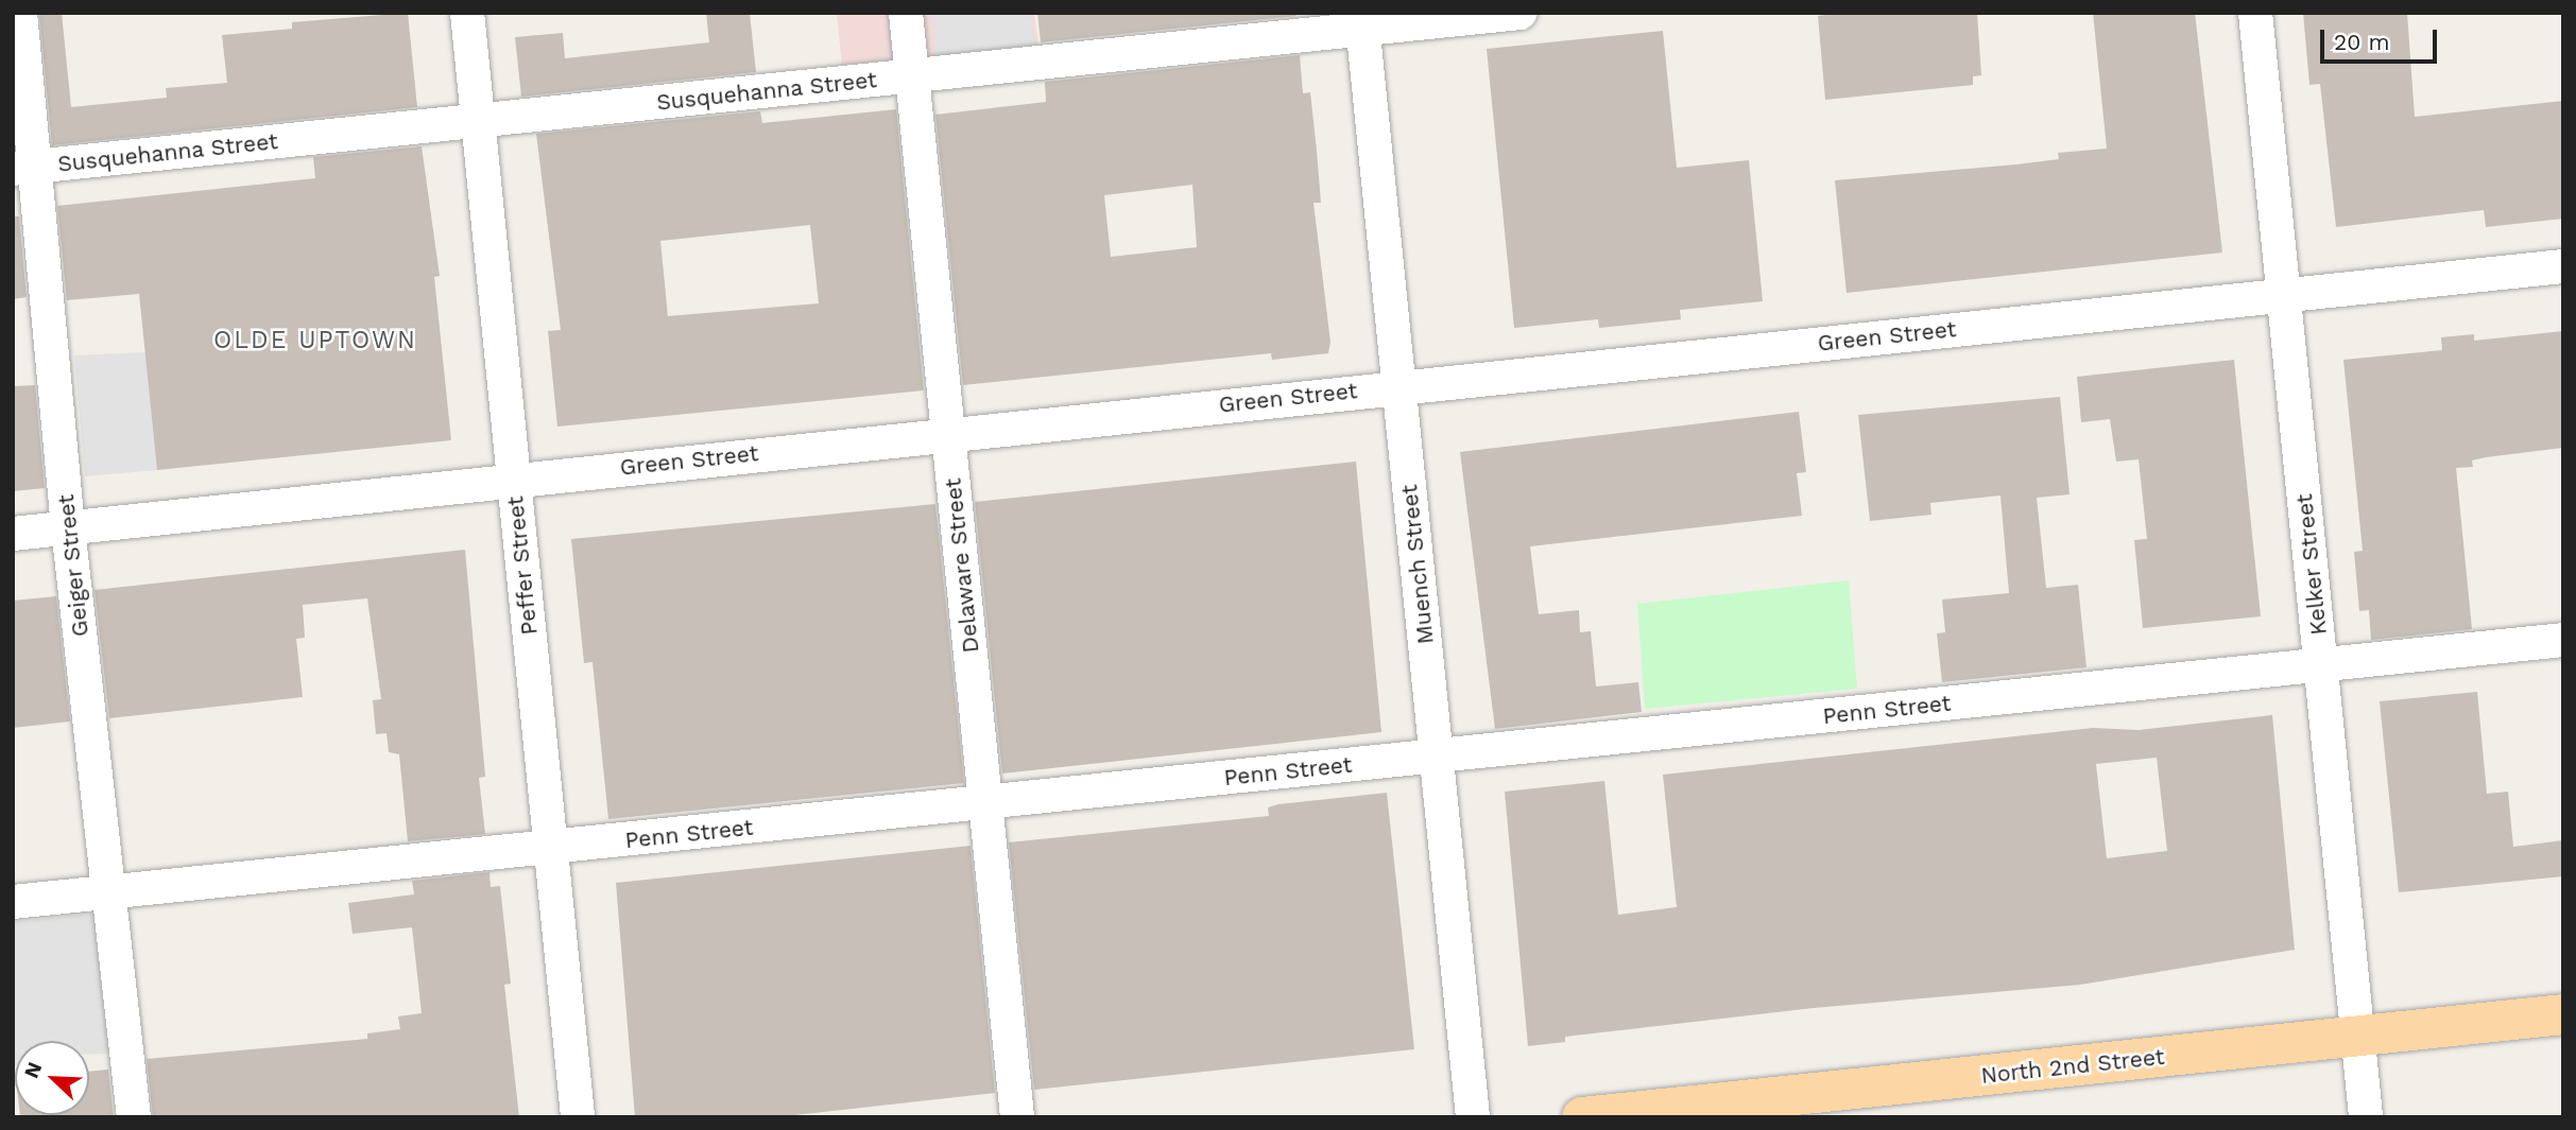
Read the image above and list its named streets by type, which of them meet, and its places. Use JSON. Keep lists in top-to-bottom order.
{
  "streets": {
    "main road": ["North 2nd Street"],
    "street": [
      "Susquehanna Street",
      "Green Street",
      "Muench Street",
      "Kelker Street",
      "Geiger Street",
      "Peffer Street",
      "Delaware Street",
      "Penn Street"
    ]
  },
  "crossings": [
    ["Susquehanna Street", "Muench Street"],
    ["Susquehanna Street", "Geiger Street"],
    ["Susquehanna Street", "Peffer Street"],
    ["Susquehanna Street", "Delaware Street"],
    ["Green Street", "Muench Street"],
    ["Green Street", "Kelker Street"],
    ["Green Street", "Geiger Street"],
    ["Green Street", "Peffer Street"],
    ["Green Street", "Delaware Street"],
    ["Muench Street", "Penn Street"],
    ["Kelker Street", "Penn Street"],
    ["Kelker Street", "North 2nd Street"],
    ["Geiger Street", "Penn Street"],
    ["Peffer Street", "Penn Street"],
    ["Delaware Street", "Penn Street"]
  ],
  "districts": ["OLDE UPTOWN"],
  "scale_bar": "20 m",
  "north": "top left"
}
